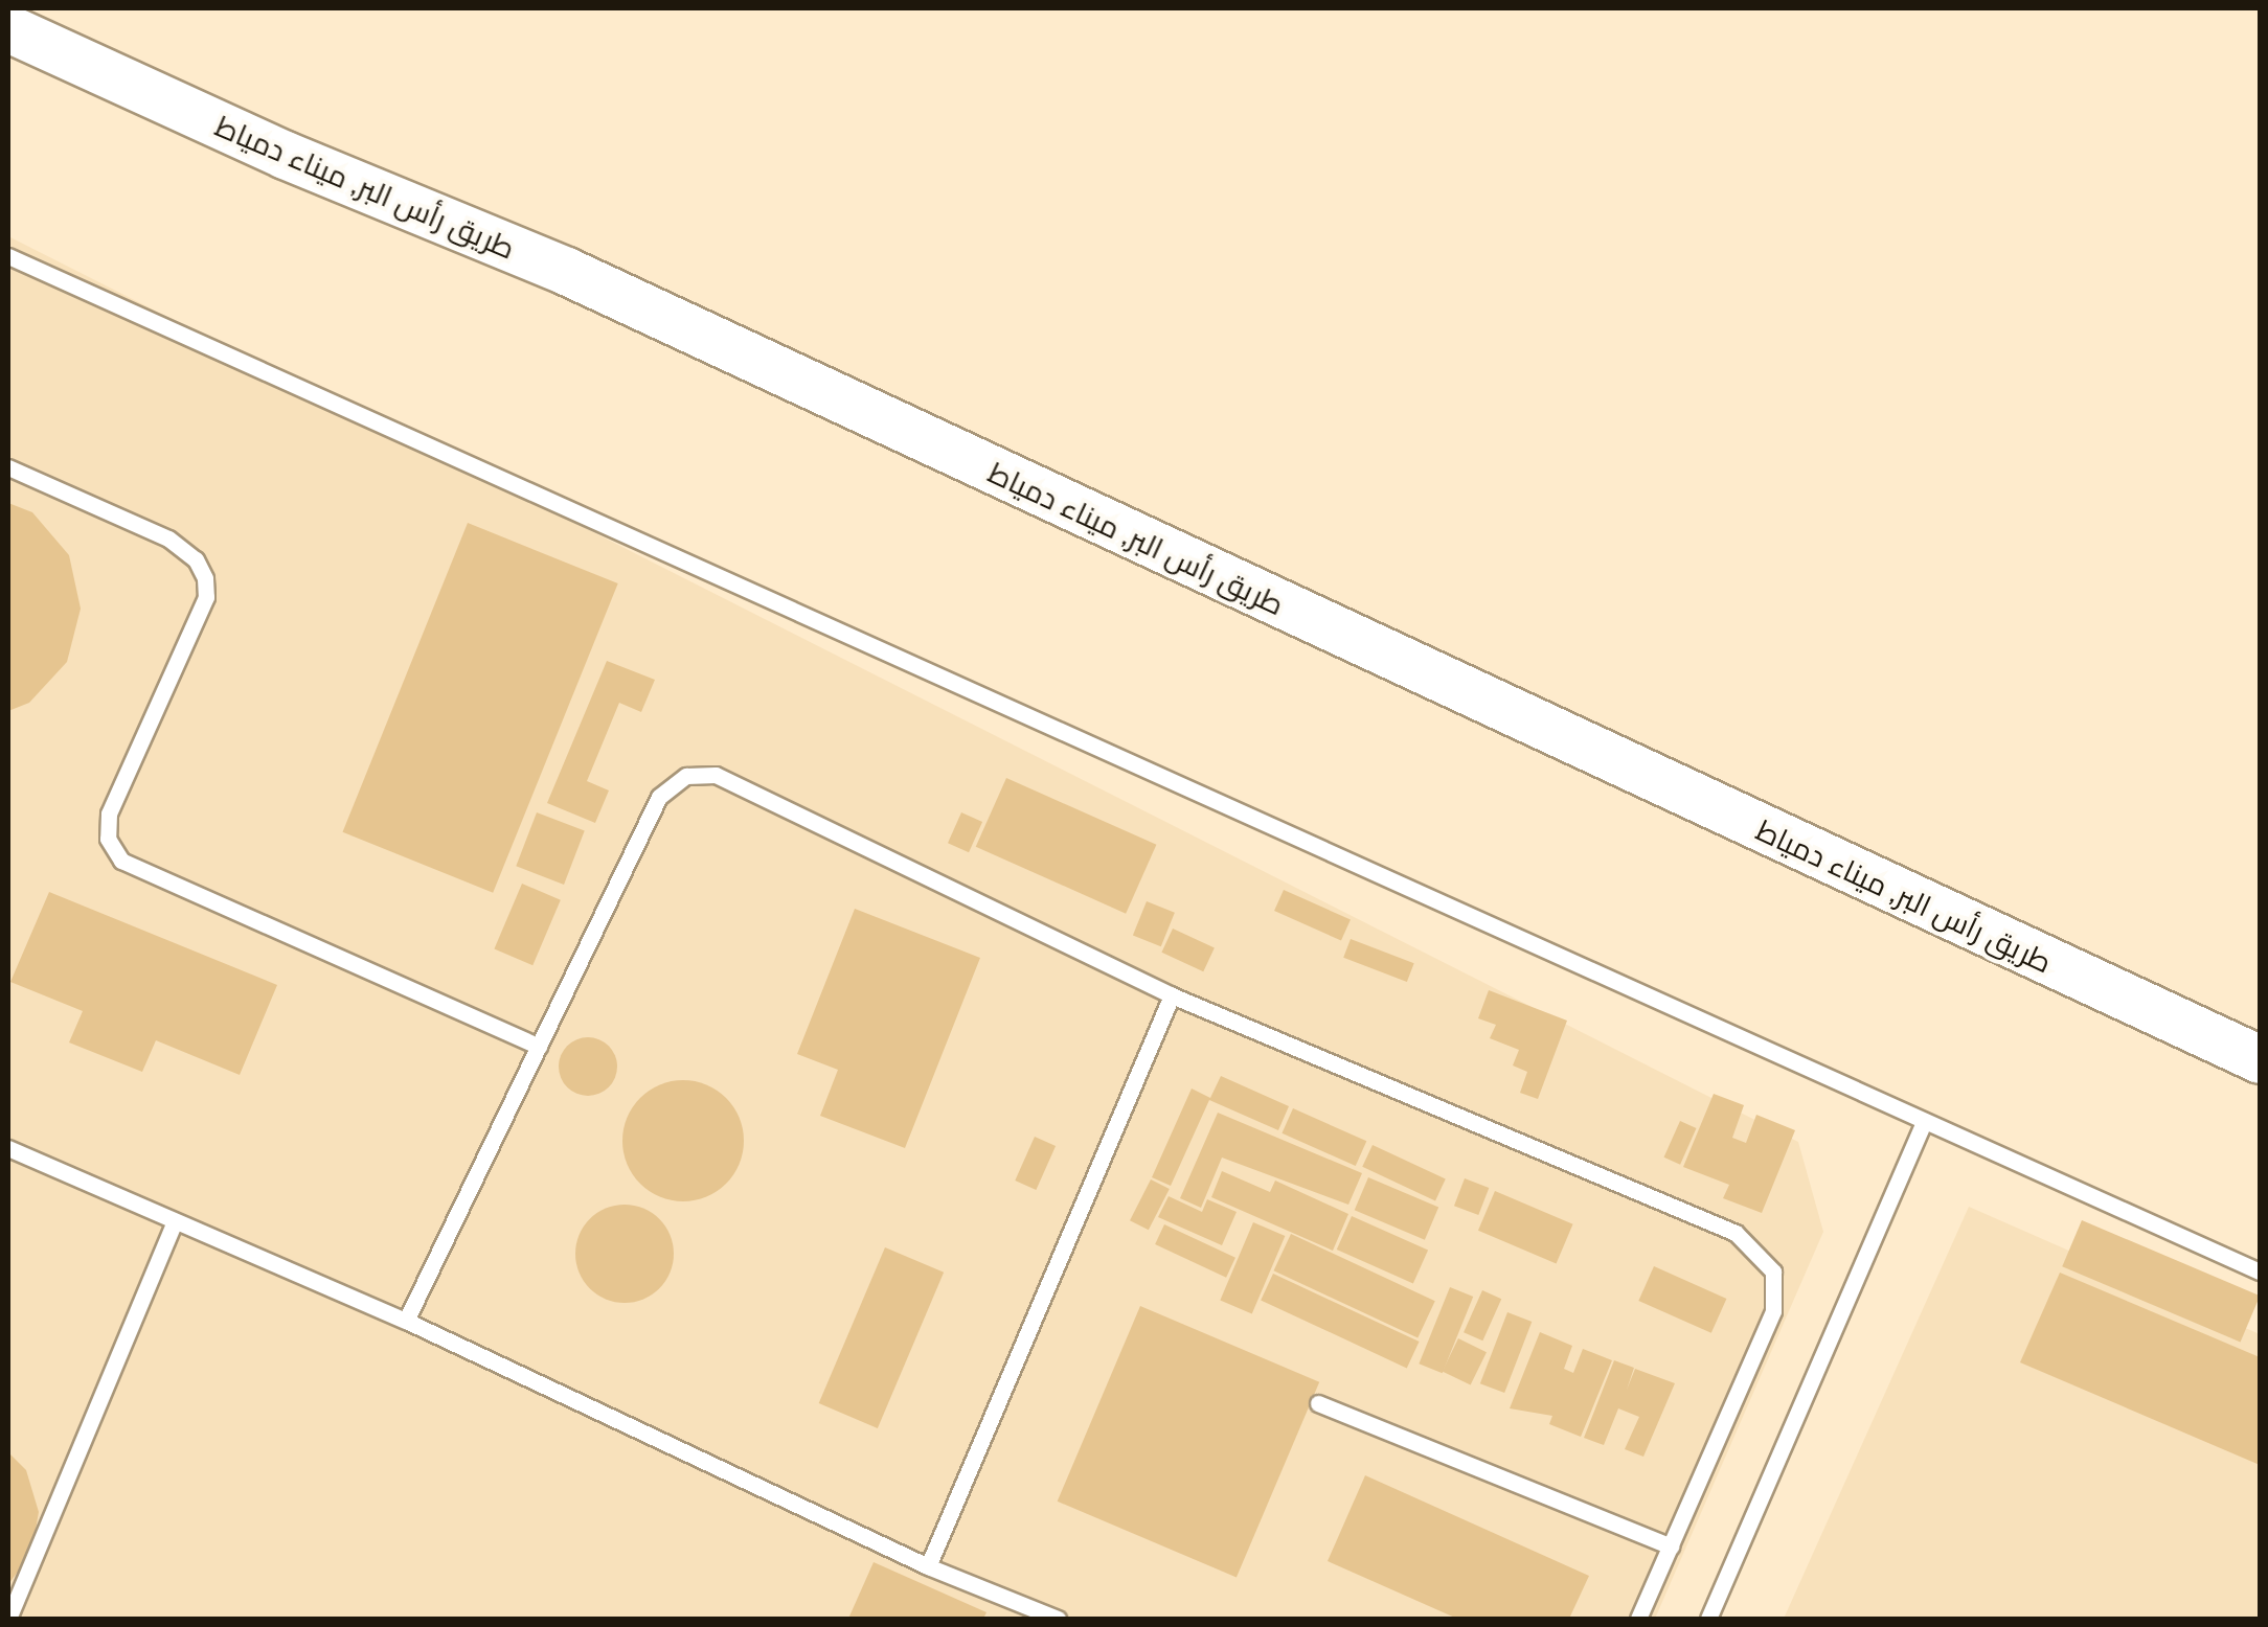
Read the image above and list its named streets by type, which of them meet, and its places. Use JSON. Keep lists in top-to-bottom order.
{
  "streets": {
    "street": ["طريق رأس البر, ميناء دمياط"]
  }
}
